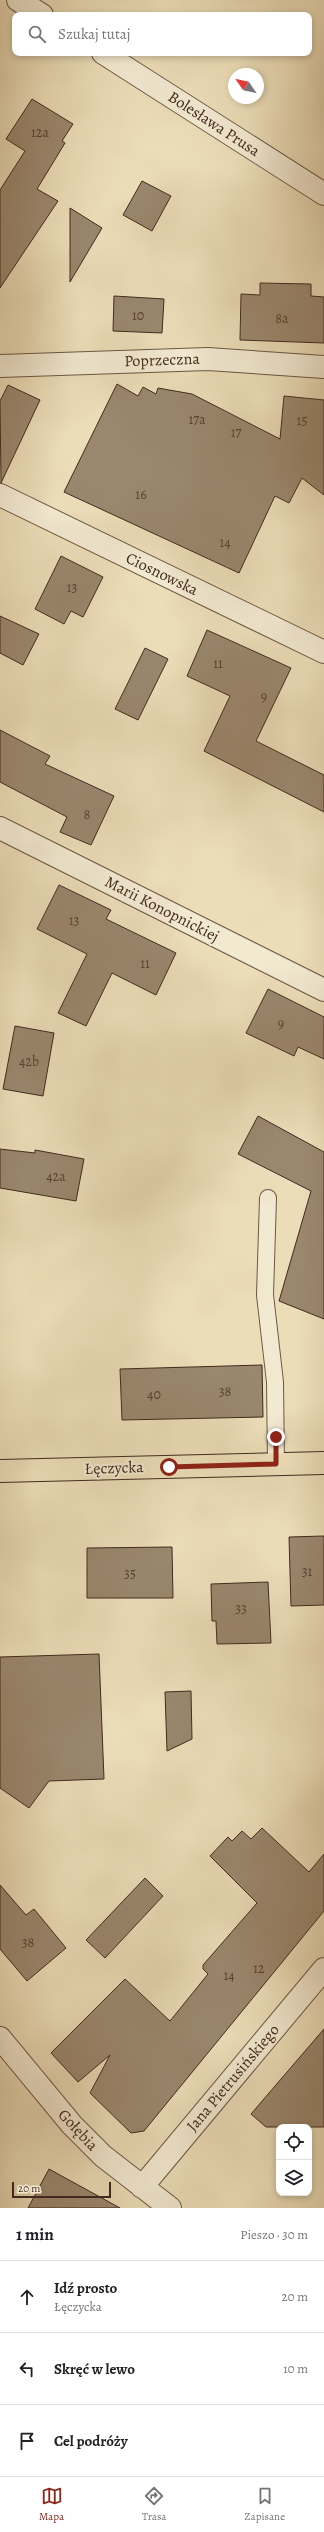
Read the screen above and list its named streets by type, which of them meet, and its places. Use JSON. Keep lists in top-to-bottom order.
{
  "streets": {
    "main road": ["Łęczycka"],
    "street": [
      "Bolesława Prusa",
      "Poprzeczna",
      "Ciosnowska",
      "Marii Konopnickiej",
      "Jana Pietrusińskiego",
      "Gołębia"
    ]
  },
  "crossings": [
    ["Jana Pietrusińskiego", "Gołębia"]
  ],
  "house_numbers": [
    "12a",
    "10",
    "8a",
    "17a",
    "15",
    "17",
    "16",
    "14",
    "13",
    "11",
    "9",
    "8",
    "13",
    "11",
    "9",
    "42b",
    "42a",
    "38",
    "40",
    "31",
    "35",
    "33",
    "38",
    "12",
    "14"
  ],
  "scale_bar": "20 m",
  "north": "top left",
  "page": {
    "search": "Szukaj tutaj",
    "scale": "20 m",
    "heading": ["1 min", "Pieszo · 30 m"],
    "list": [
      ["Idź prosto", "Łęczycka", "20 m"],
      ["Skręć w lewo", "10 m"],
      "Cel podróży"
    ],
    "nav": ["Mapa", "Trasa", "Zapisane"]
  }
}
